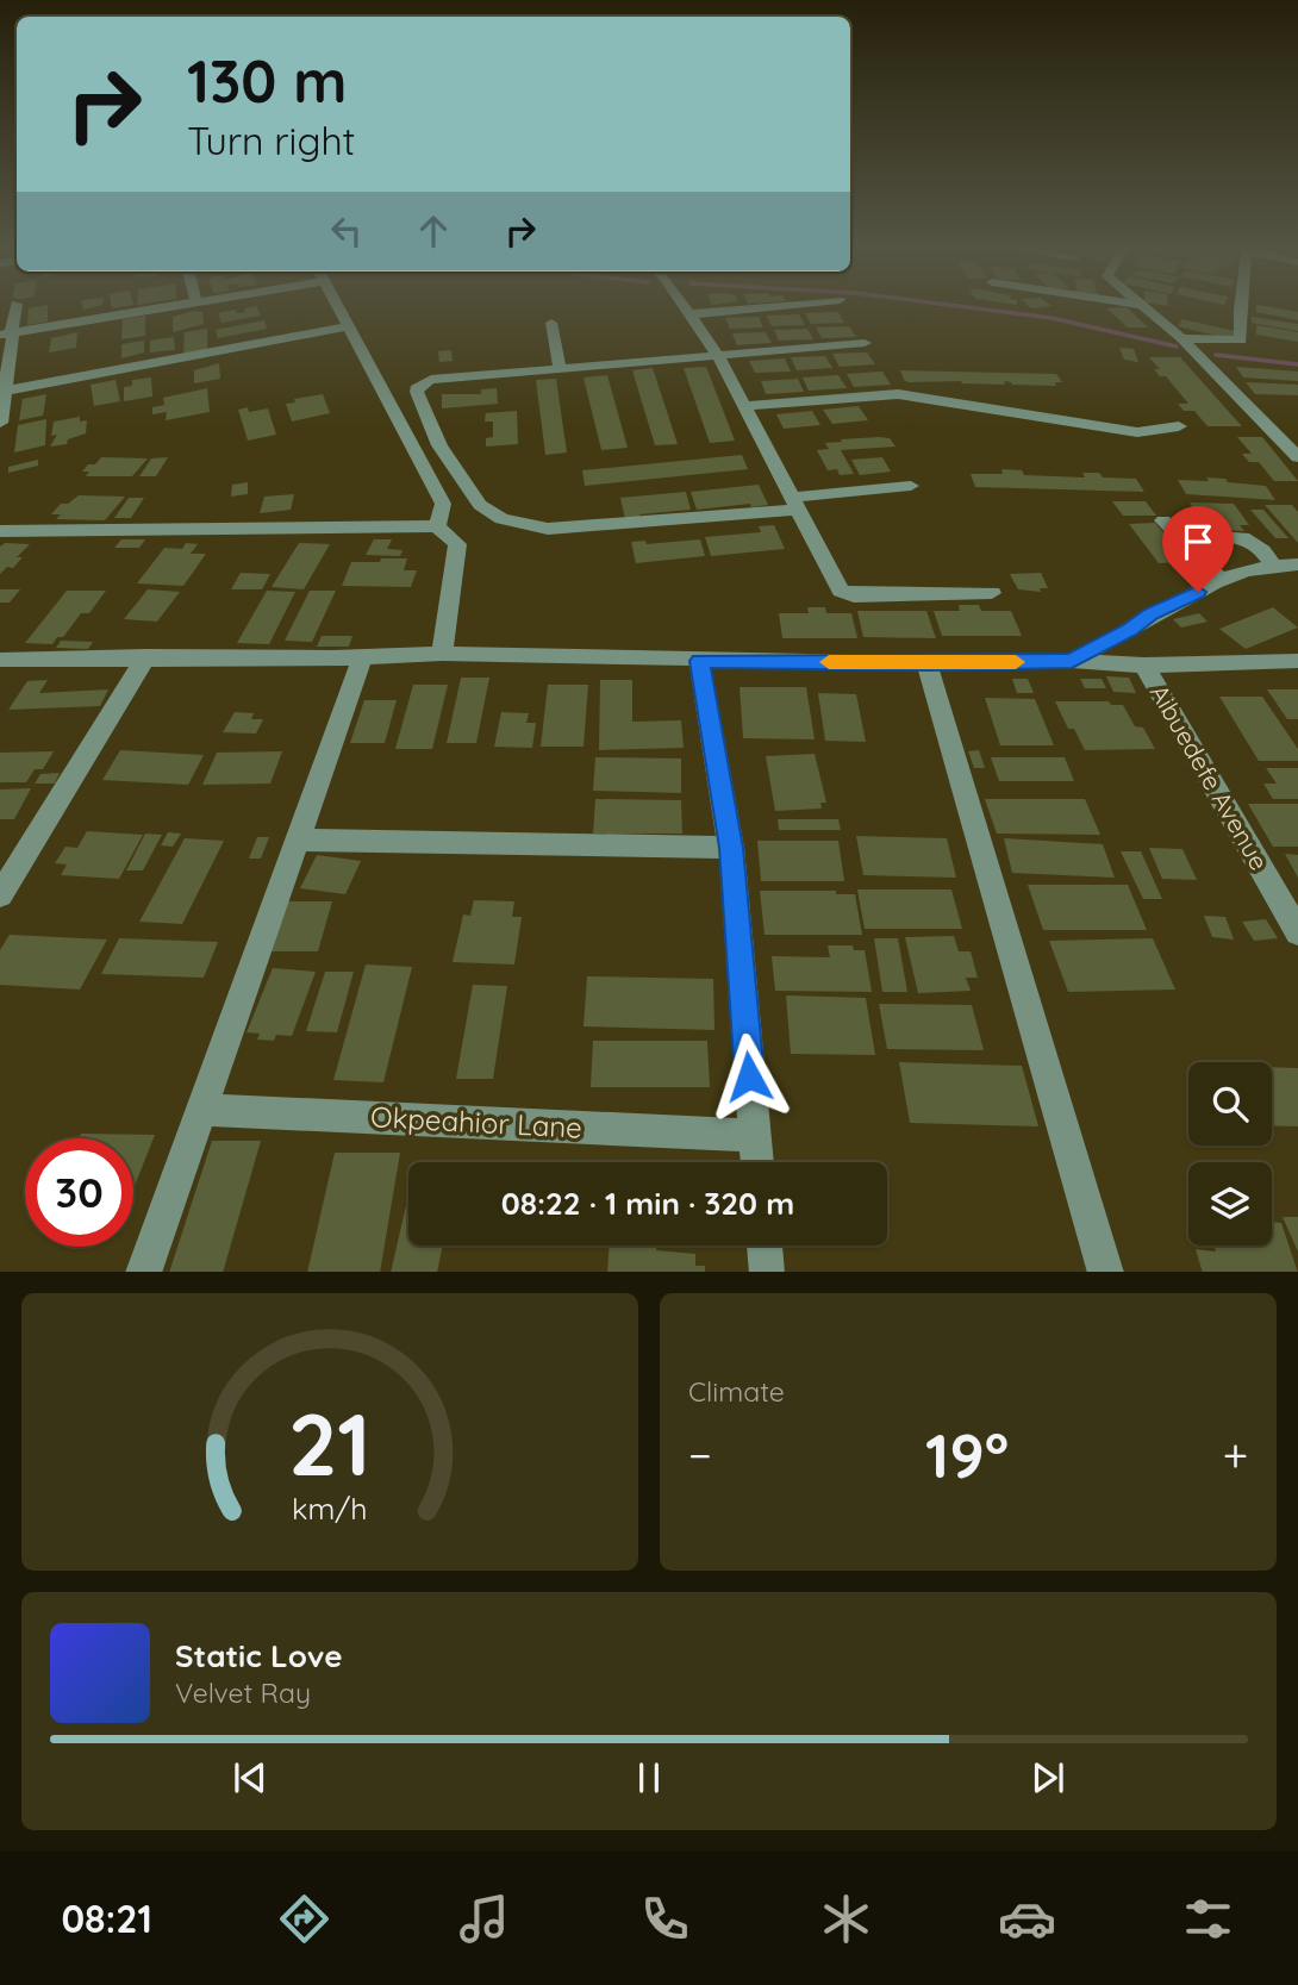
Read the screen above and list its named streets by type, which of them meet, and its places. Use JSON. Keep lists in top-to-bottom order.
{
  "streets": {
    "street": ["Aibuedefe Avenue", "Okpeahior Lane"]
  },
  "page": {
    "turn": ["130 m", "Turn right"],
    "limit": "30",
    "trip": "08:22 · 1 min · 320 m",
    "tile": "Climate",
    "heat": ["−", "19°", "+"],
    "song": ["Static Love", "Velvet Ray"],
    "tabs": "08:21",
    "gauge": ["21", "km/h"]
  }
}
